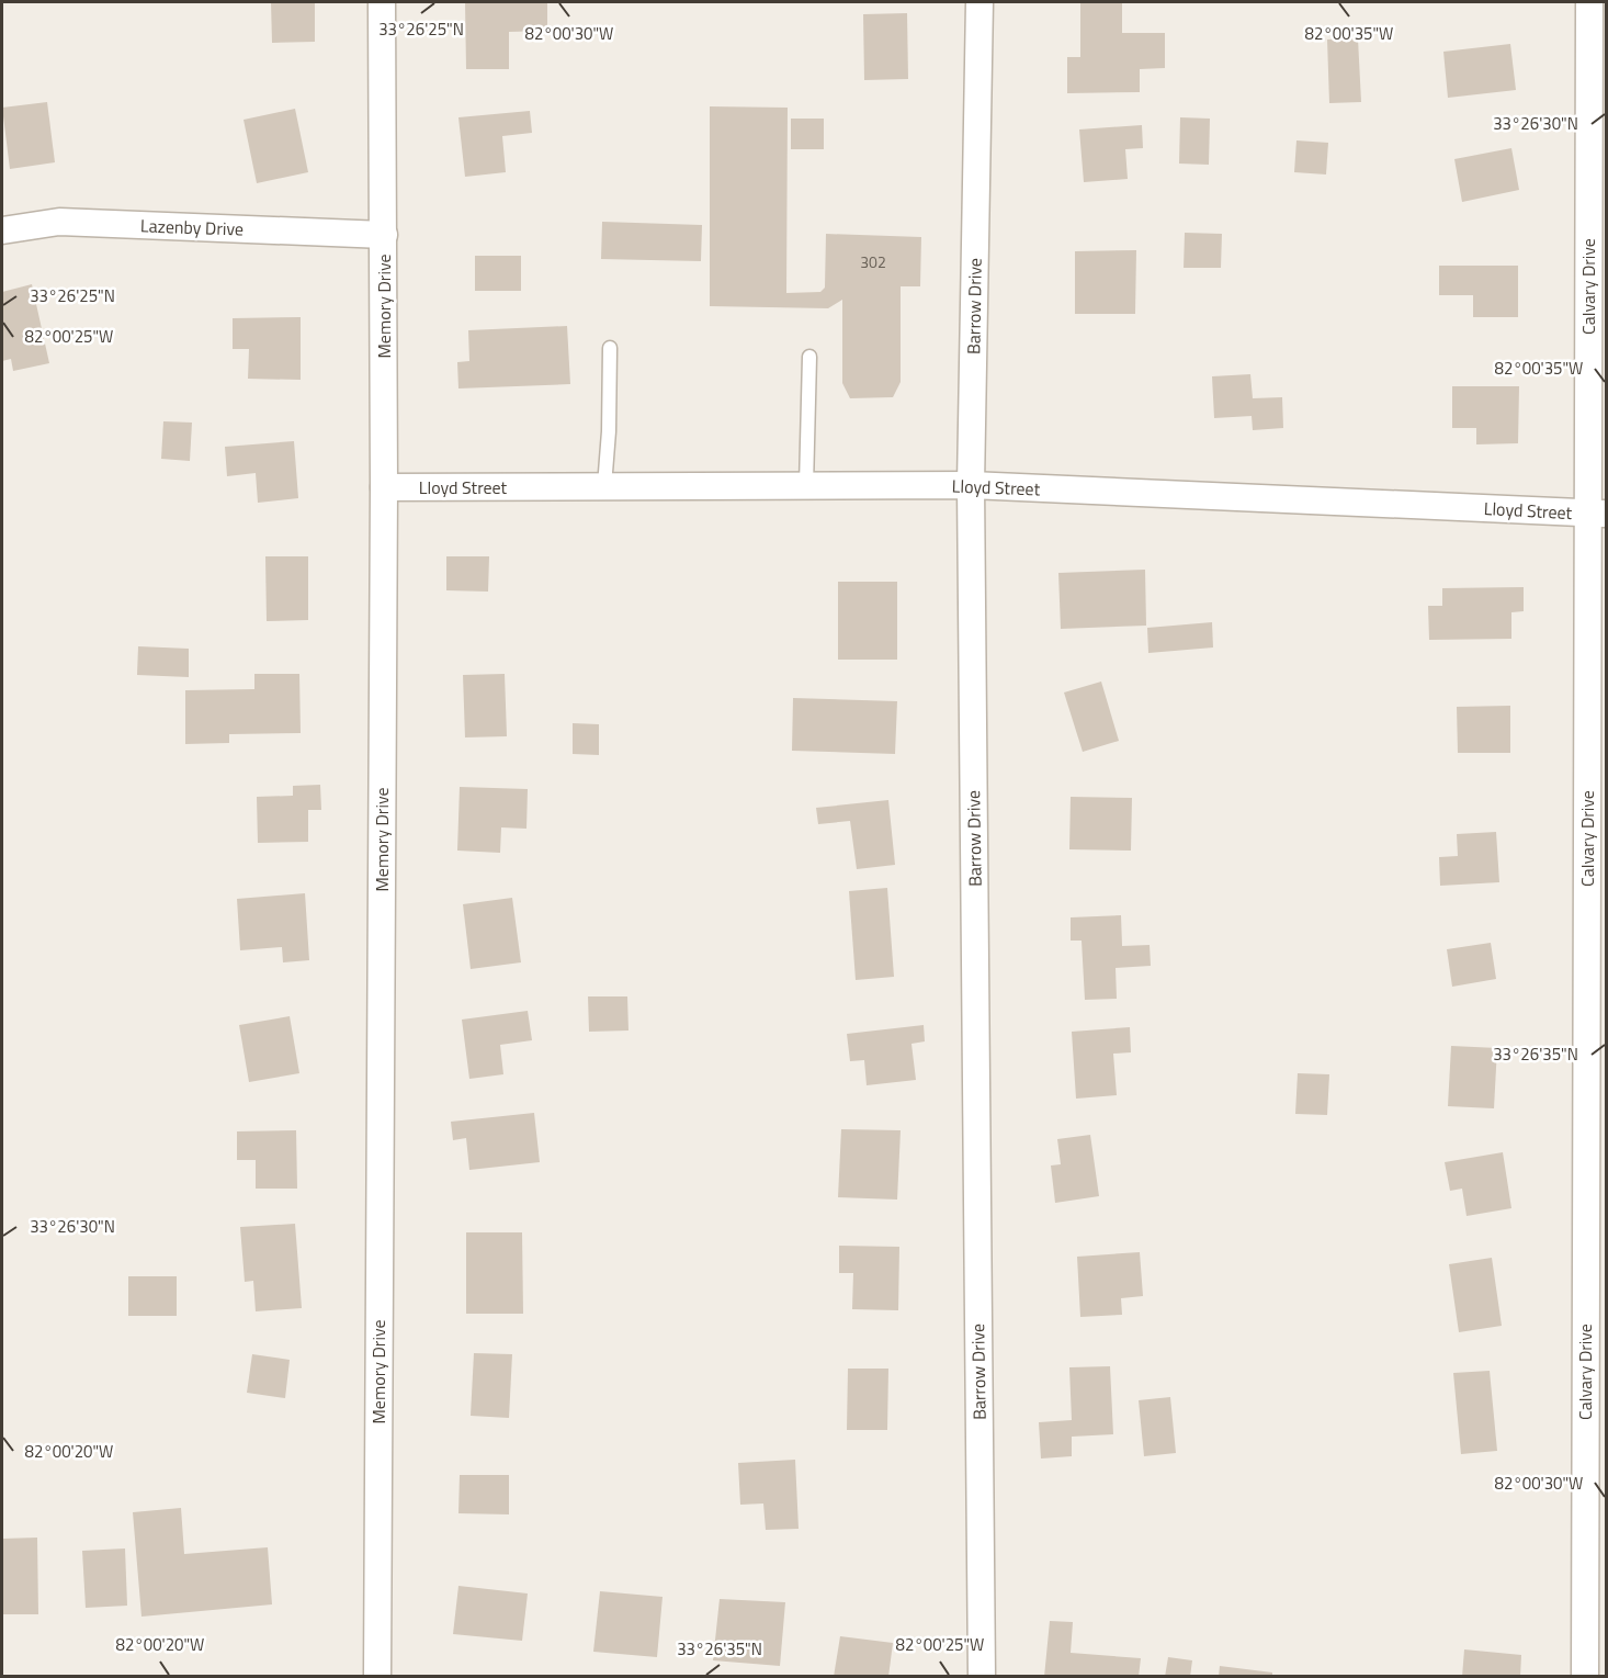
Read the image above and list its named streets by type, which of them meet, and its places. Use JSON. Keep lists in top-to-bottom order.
{
  "streets": {
    "street": [
      "Lazenby Drive",
      "Calvary Drive",
      "Memory Drive",
      "Barrow Drive",
      "Lloyd Street"
    ]
  },
  "crossings": [
    ["Lazenby Drive", "Memory Drive"],
    ["Calvary Drive", "Lloyd Street"],
    ["Memory Drive", "Lloyd Street"],
    ["Barrow Drive", "Lloyd Street"]
  ],
  "house_numbers": ["302"],
  "coordinates": [
    "33°26'25\"N",
    "82°00'35\"W",
    "82°00'30\"W",
    "33°26'30\"N",
    "82°00'25\"W",
    "33°26'35\"N",
    "82°00'20\"W"
  ]
}
